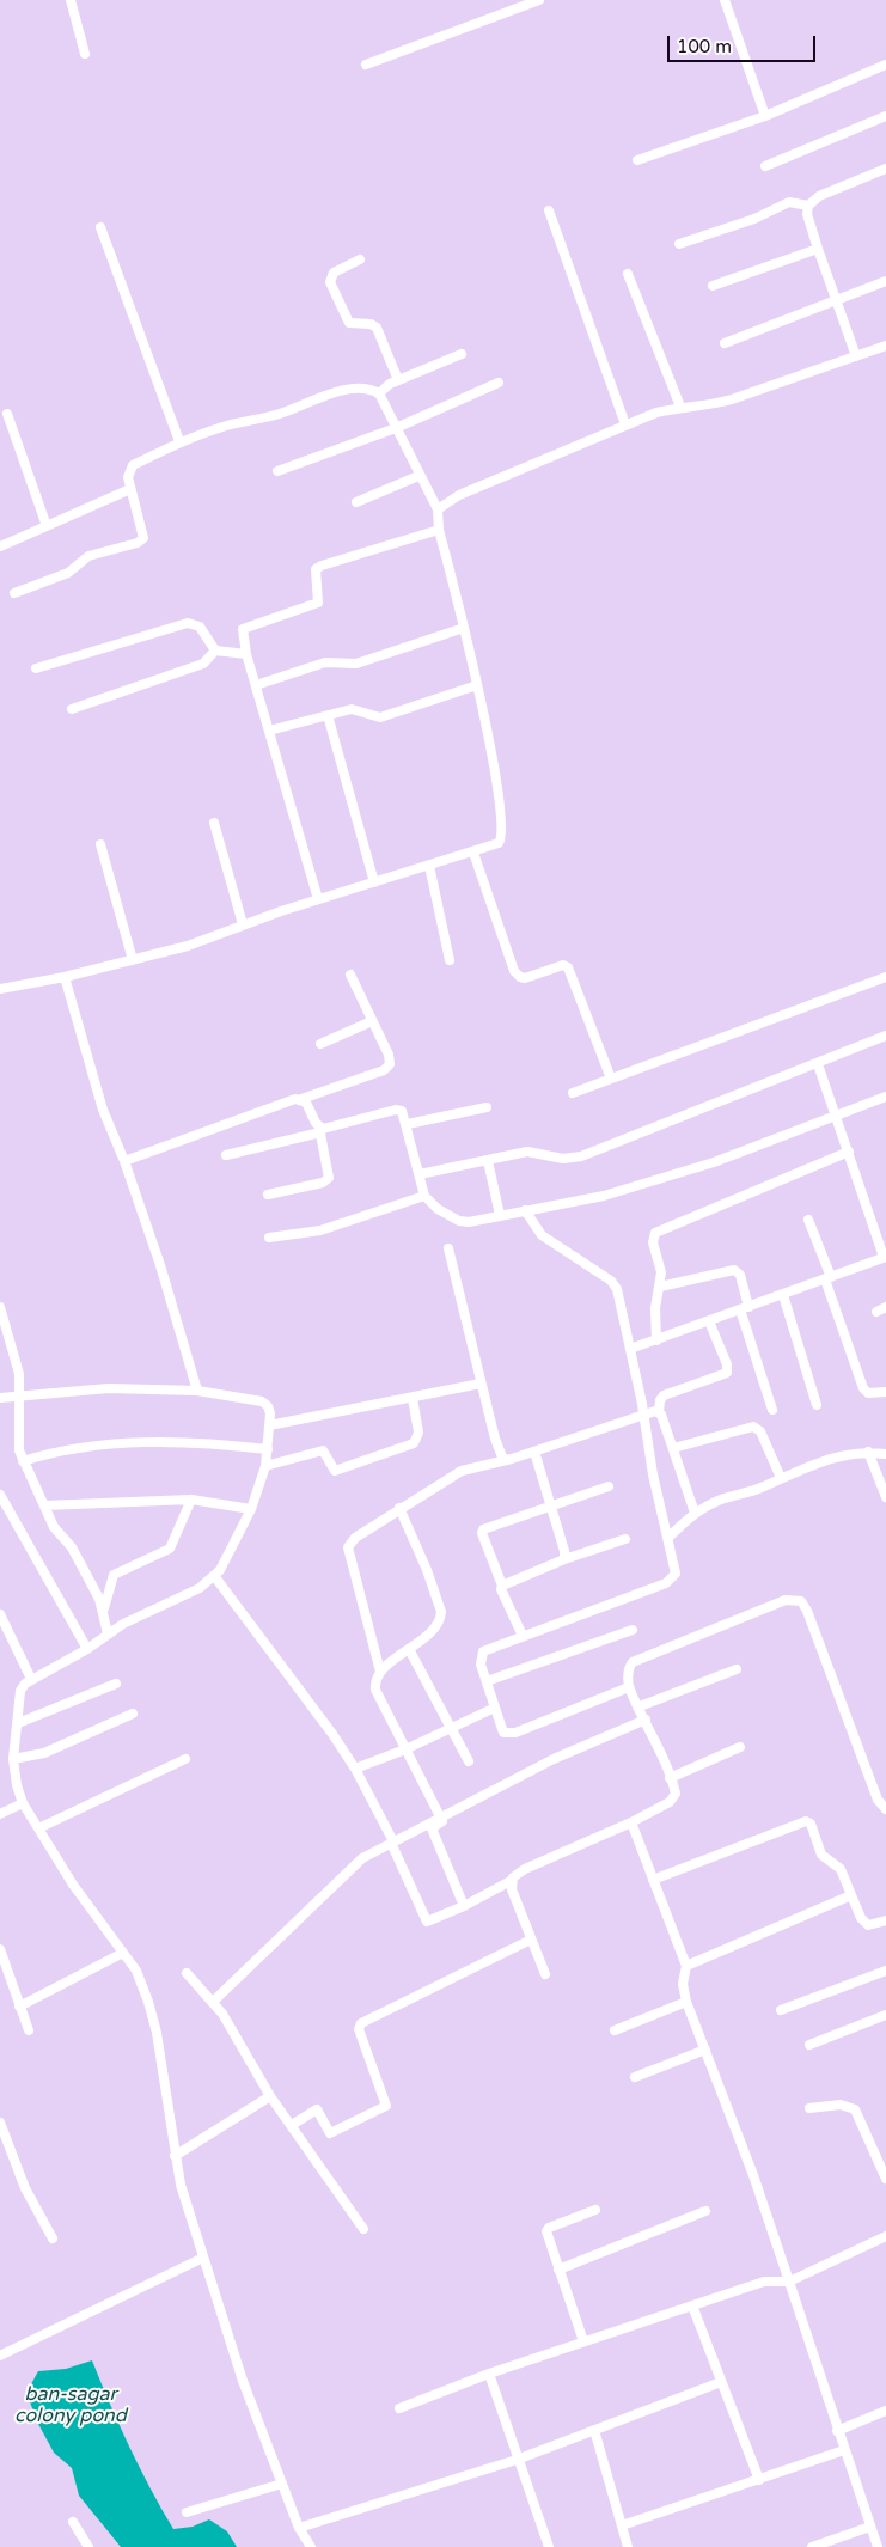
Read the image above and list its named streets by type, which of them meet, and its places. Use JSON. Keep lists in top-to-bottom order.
{
  "water": ["ban-sagar colony pond"],
  "scale_bar": "100 m"
}
